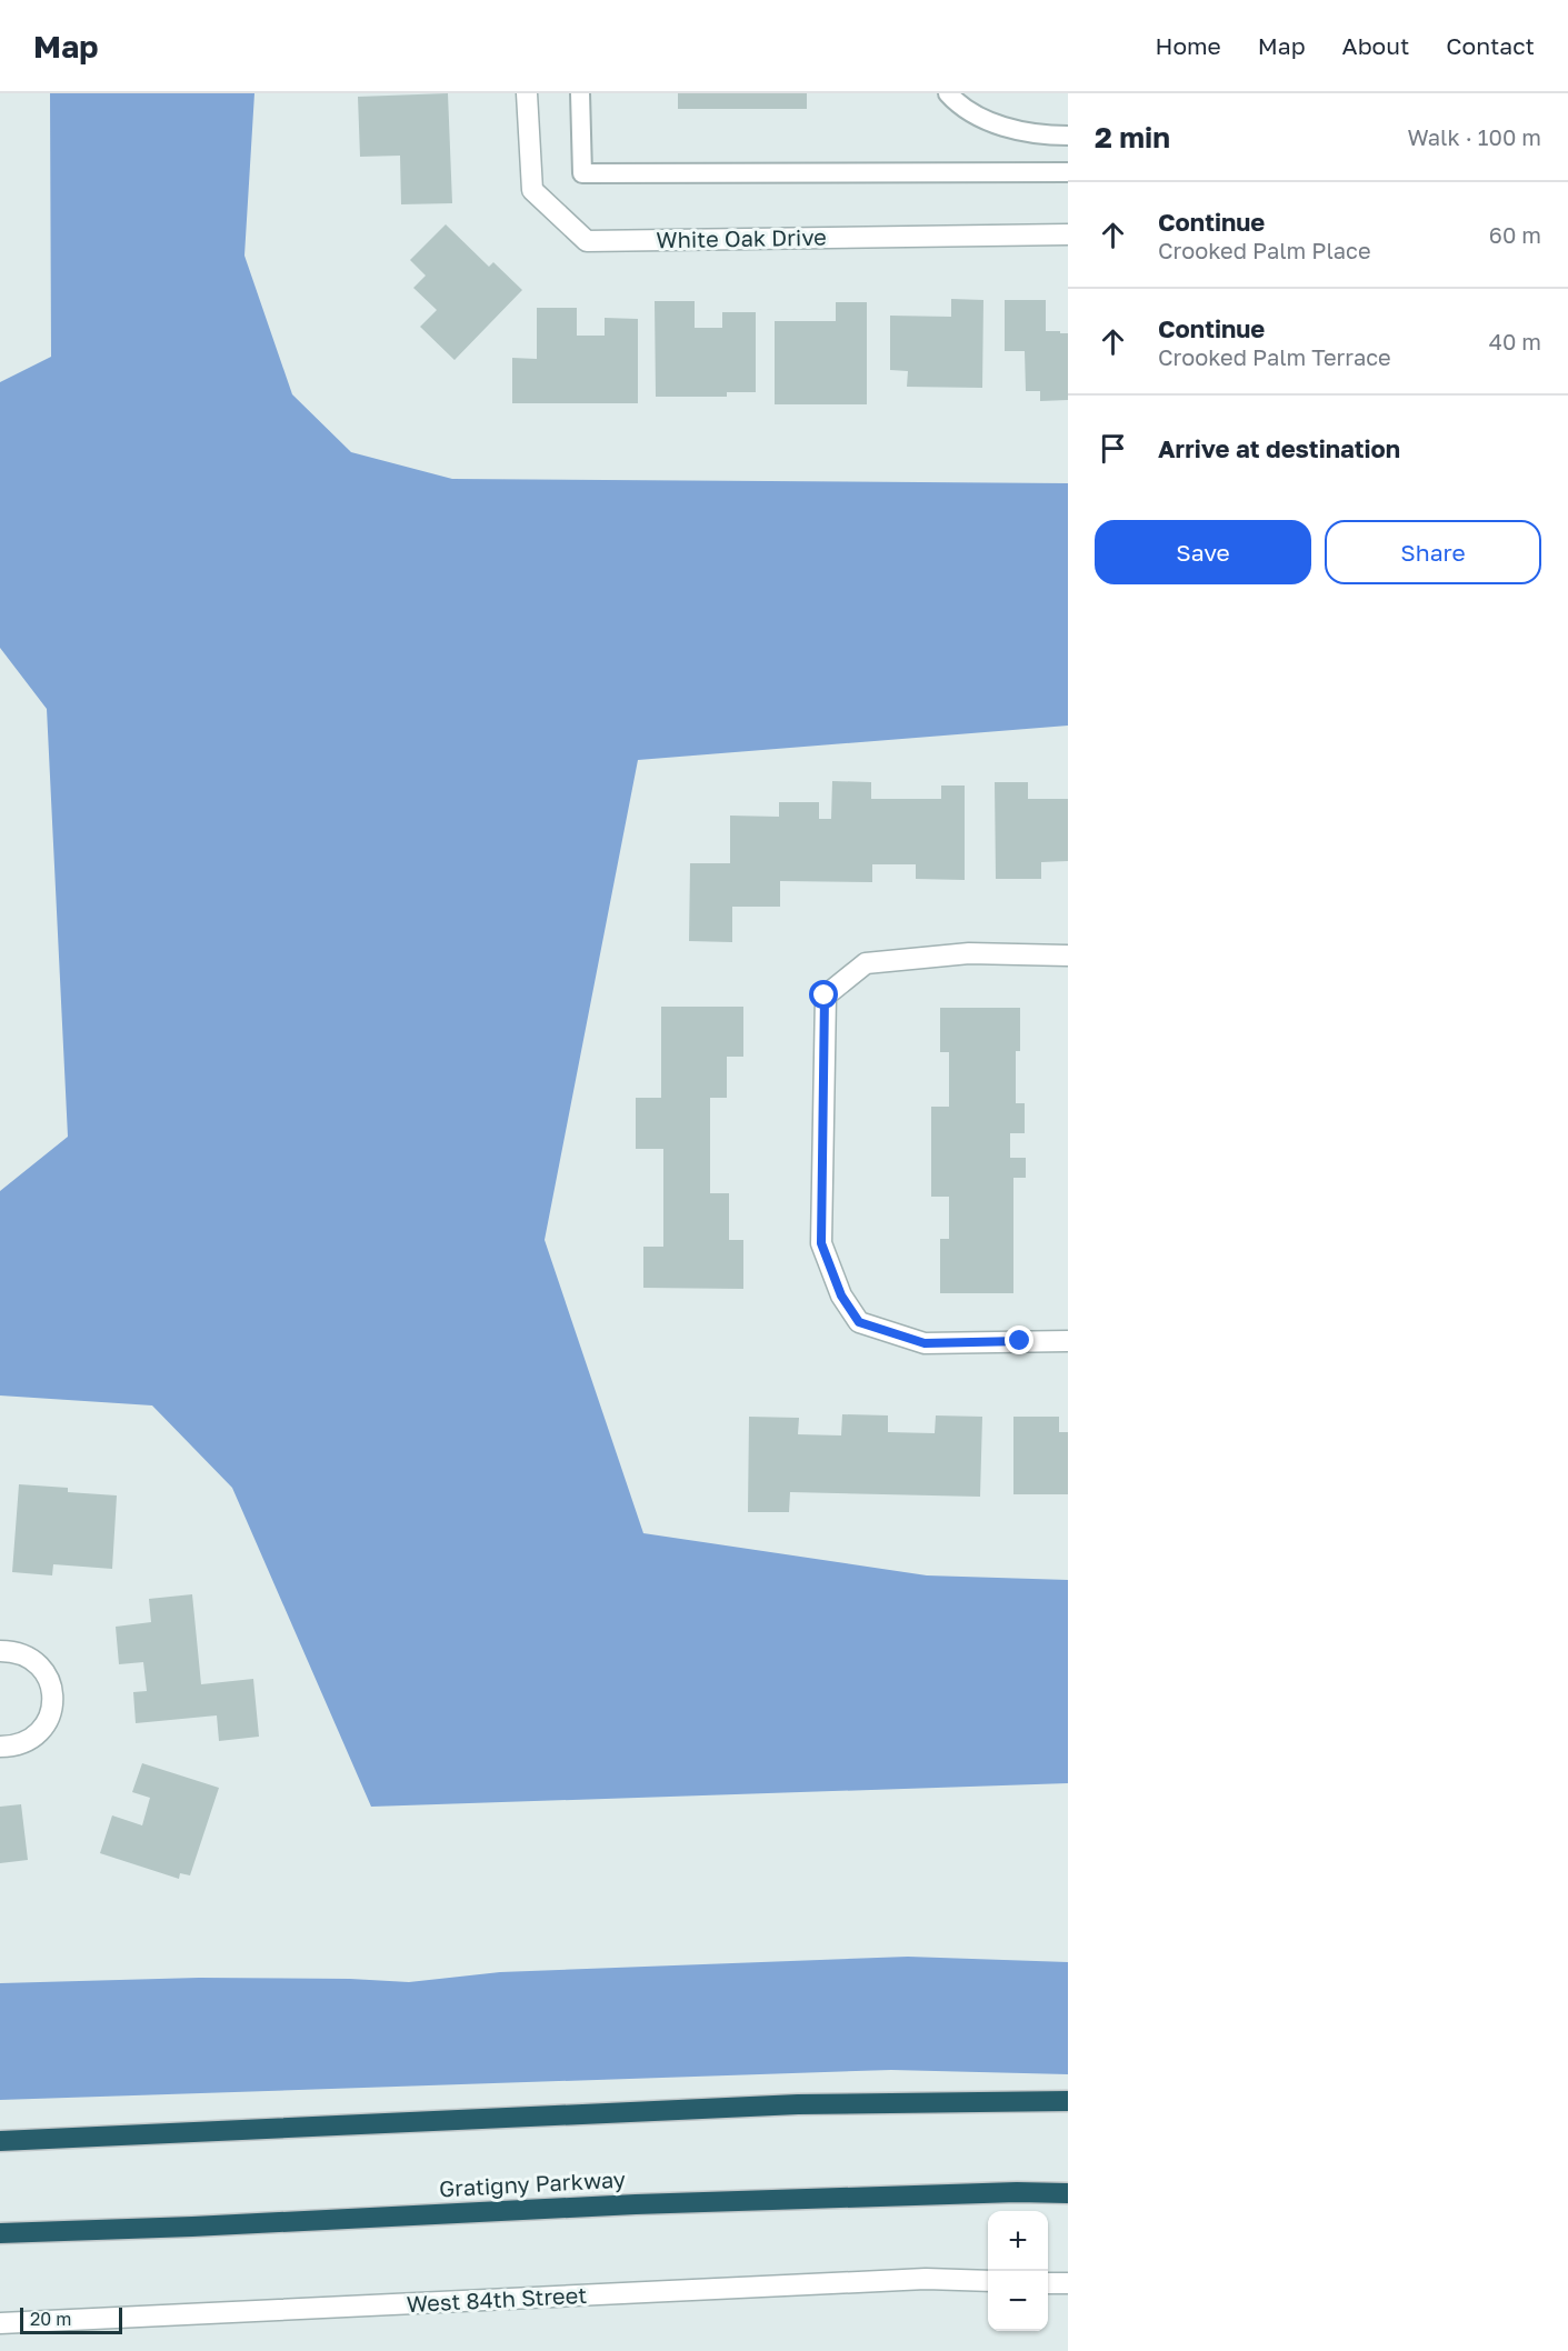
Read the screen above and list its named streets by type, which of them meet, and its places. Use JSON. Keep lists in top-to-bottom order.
{
  "streets": {
    "highway": ["Gratigny Parkway"],
    "street": ["White Oak Drive", "West 84th Street"]
  },
  "scale_bar": "20 m",
  "page": {
    "header": "Map",
    "nav": [
      "Home",
      "Map",
      "About",
      "Contact"
    ],
    "heading": ["2 min", "Walk · 100 m"],
    "list": [
      ["Continue", "Crooked Palm Place", "60 m"],
      ["Continue", "Crooked Palm Terrace", "40 m"],
      "Arrive at destination"
    ],
    "buttons": ["Save", "Share"],
    "map_buttons": ["+", "−"],
    "scale": "20 m"
  }
}
